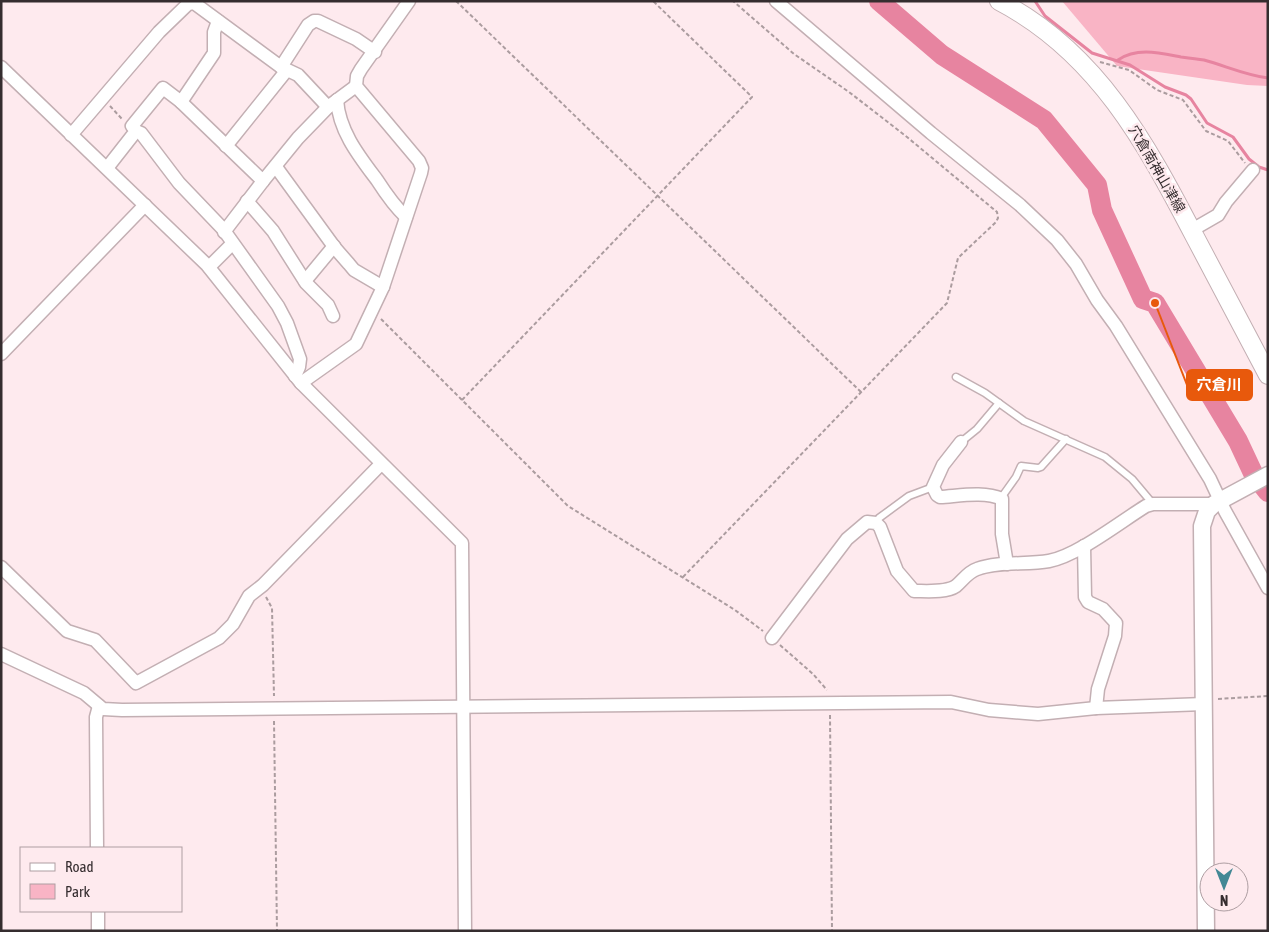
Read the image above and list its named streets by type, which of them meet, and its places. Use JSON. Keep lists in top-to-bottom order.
{
  "streets": {
    "main road": ["穴倉南神山津線"]
  },
  "places": ["穴倉川"],
  "legend": ["Road", "Park"],
  "north": "bottom"
}
